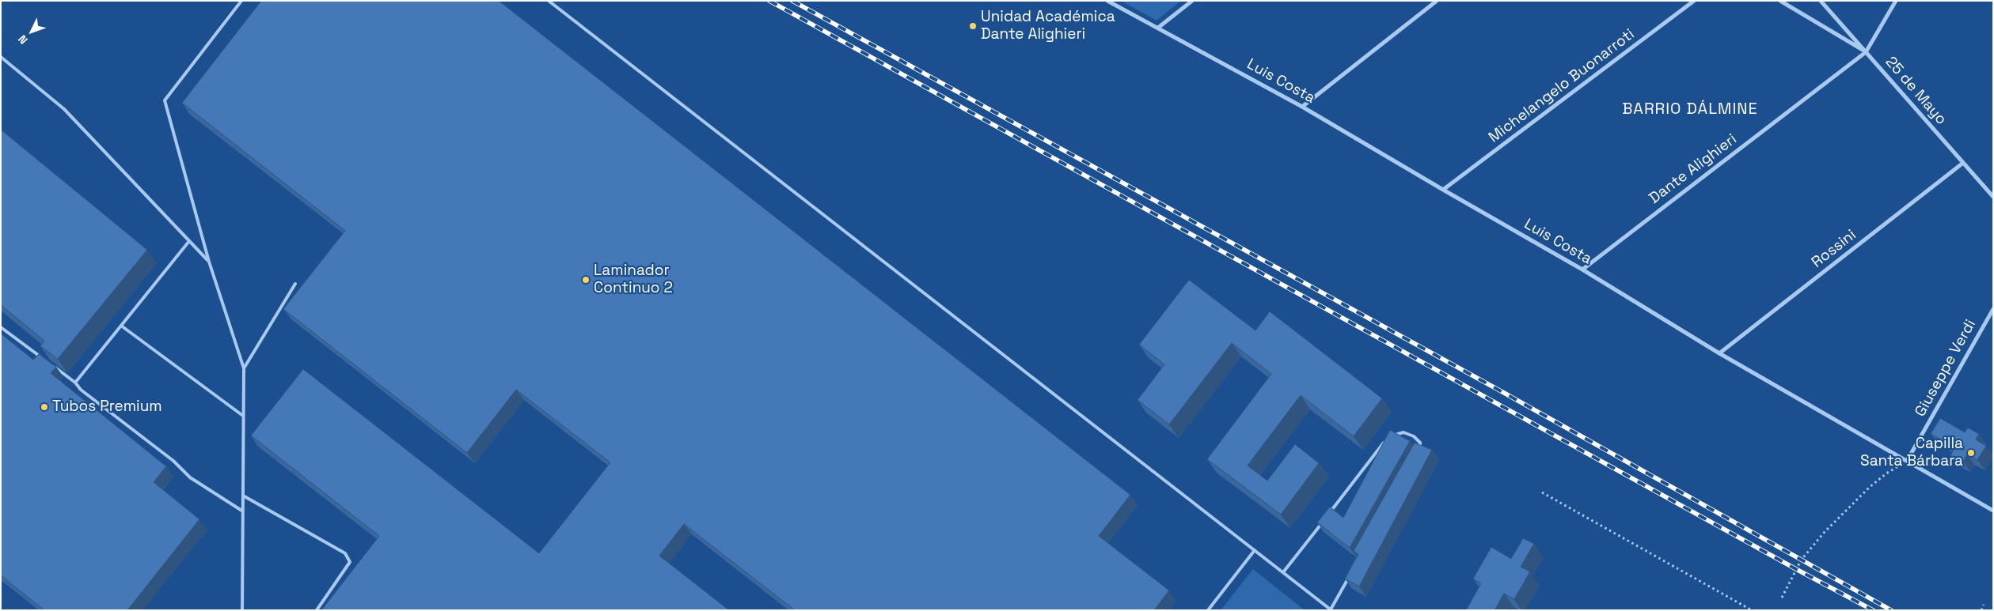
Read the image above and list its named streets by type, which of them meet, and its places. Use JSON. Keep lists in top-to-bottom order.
{
  "streets": {
    "street": [
      "Luis Costa",
      "Michelangelo Buonarroti",
      "25 de Mayo",
      "Dante Alighieri",
      "Rossini",
      "Giuseppe Verdi"
    ]
  },
  "crossings": [
    ["Luis Costa", "Michelangelo Buonarroti"],
    ["Luis Costa", "Dante Alighieri"],
    ["Luis Costa", "Rossini"],
    ["Luis Costa", "Giuseppe Verdi"],
    ["25 de Mayo", "Dante Alighieri"],
    ["25 de Mayo", "Rossini"]
  ],
  "districts": ["BARRIO DÁLMINE"],
  "places": [
    "Unidad Académica Dante Alighieri",
    "Laminador Continuo 2",
    "Tubos Premium",
    "Capilla Santa Bárbara"
  ],
  "north": "bottom left"
}
